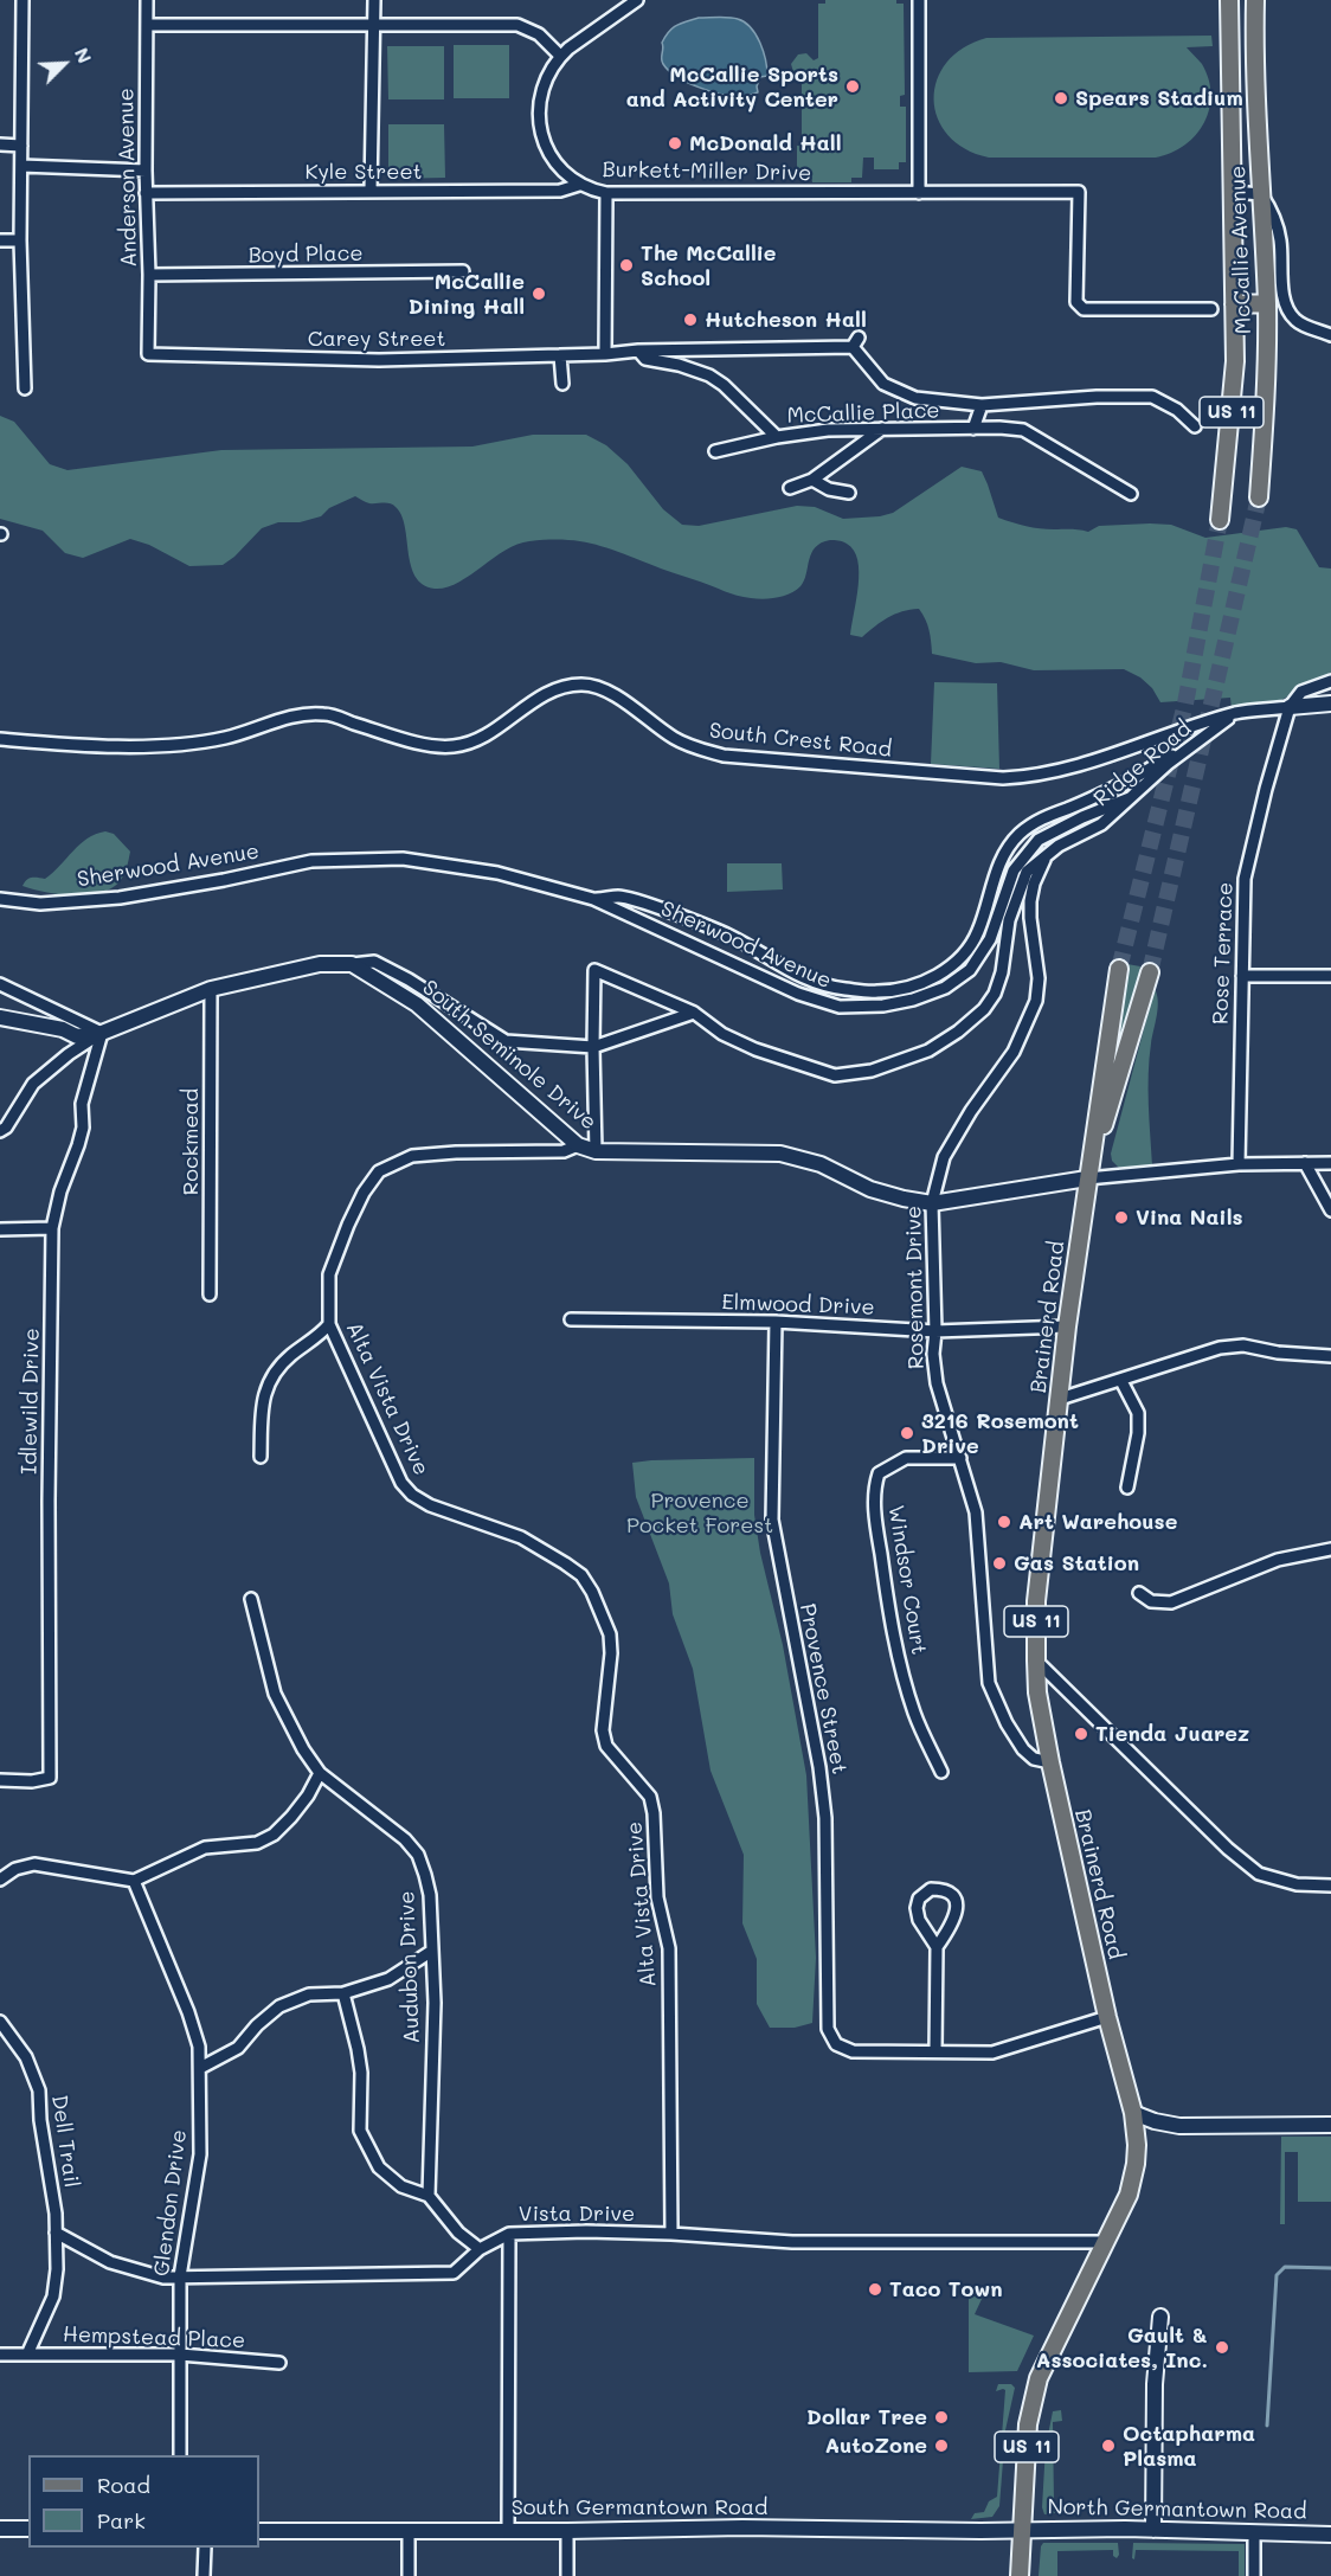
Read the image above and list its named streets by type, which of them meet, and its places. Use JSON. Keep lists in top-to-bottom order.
{
  "streets": {
    "main road": ["McCallie Avenue", "US 11", "Brainerd Road"],
    "street": [
      "Kyle Street",
      "Burkett-Miller Drive",
      "Anderson Avenue",
      "Boyd Place",
      "Carey Street",
      "McCallie Place",
      "South Crest Road",
      "Ridge Road",
      "Sherwood Avenue",
      "Rose Terrace",
      "South Seminole Drive",
      "Rockmead",
      "Rosemont Drive",
      "Elmwood Drive",
      "Alta Vista Drive",
      "Idlewild Drive",
      "Windsor Court",
      "Provence Street",
      "Audubon Drive",
      "Dell Trail",
      "Glendon Drive",
      "Vista Drive",
      "Hempstead Place",
      "South Germantown Road",
      "North Germantown Road"
    ]
  },
  "crossings": [
    ["Kyle Street", "Burkett-Miller Drive"],
    ["Kyle Street", "Anderson Avenue"],
    ["Anderson Avenue", "Boyd Place"],
    ["Anderson Avenue", "Carey Street"],
    ["McCallie Avenue", "US 11"],
    ["South Crest Road", "Ridge Road"],
    ["South Crest Road", "Rose Terrace"],
    ["Ridge Road", "Sherwood Avenue"],
    ["Ridge Road", "Rosemont Drive"],
    ["South Seminole Drive", "Rosemont Drive"],
    ["South Seminole Drive", "Brainerd Road"],
    ["South Seminole Drive", "Alta Vista Drive"],
    ["Rosemont Drive", "Elmwood Drive"],
    ["Rosemont Drive", "Brainerd Road"],
    ["Rosemont Drive", "Windsor Court"],
    ["Elmwood Drive", "Brainerd Road"],
    ["Elmwood Drive", "Provence Street"],
    ["Brainerd Road", "Vista Drive"],
    ["Brainerd Road", "South Germantown Road"],
    ["Brainerd Road", "North Germantown Road"],
    ["Alta Vista Drive", "Vista Drive"],
    ["Dell Trail", "Vista Drive"],
    ["Glendon Drive", "Vista Drive"],
    ["Glendon Drive", "Hempstead Place"],
    ["South Germantown Road", "North Germantown Road"]
  ],
  "parks": ["Provence Pocket Forest"],
  "places": [
    "McCallie Sports and Activity Center",
    "Spears Stadium",
    "McDonald Hall",
    "The McCallie School",
    "McCallie Dining Hall",
    "Hutcheson Hall",
    "Vina Nails",
    "3216 Rosemont Drive",
    "Art Warehouse",
    "Gas Station",
    "Tienda Juarez",
    "Taco Town",
    "Gault & Associates, Inc.",
    "Dollar Tree",
    "AutoZone",
    "Octapharma Plasma"
  ],
  "legend": ["Road", "Park"],
  "north": "top right"
}
